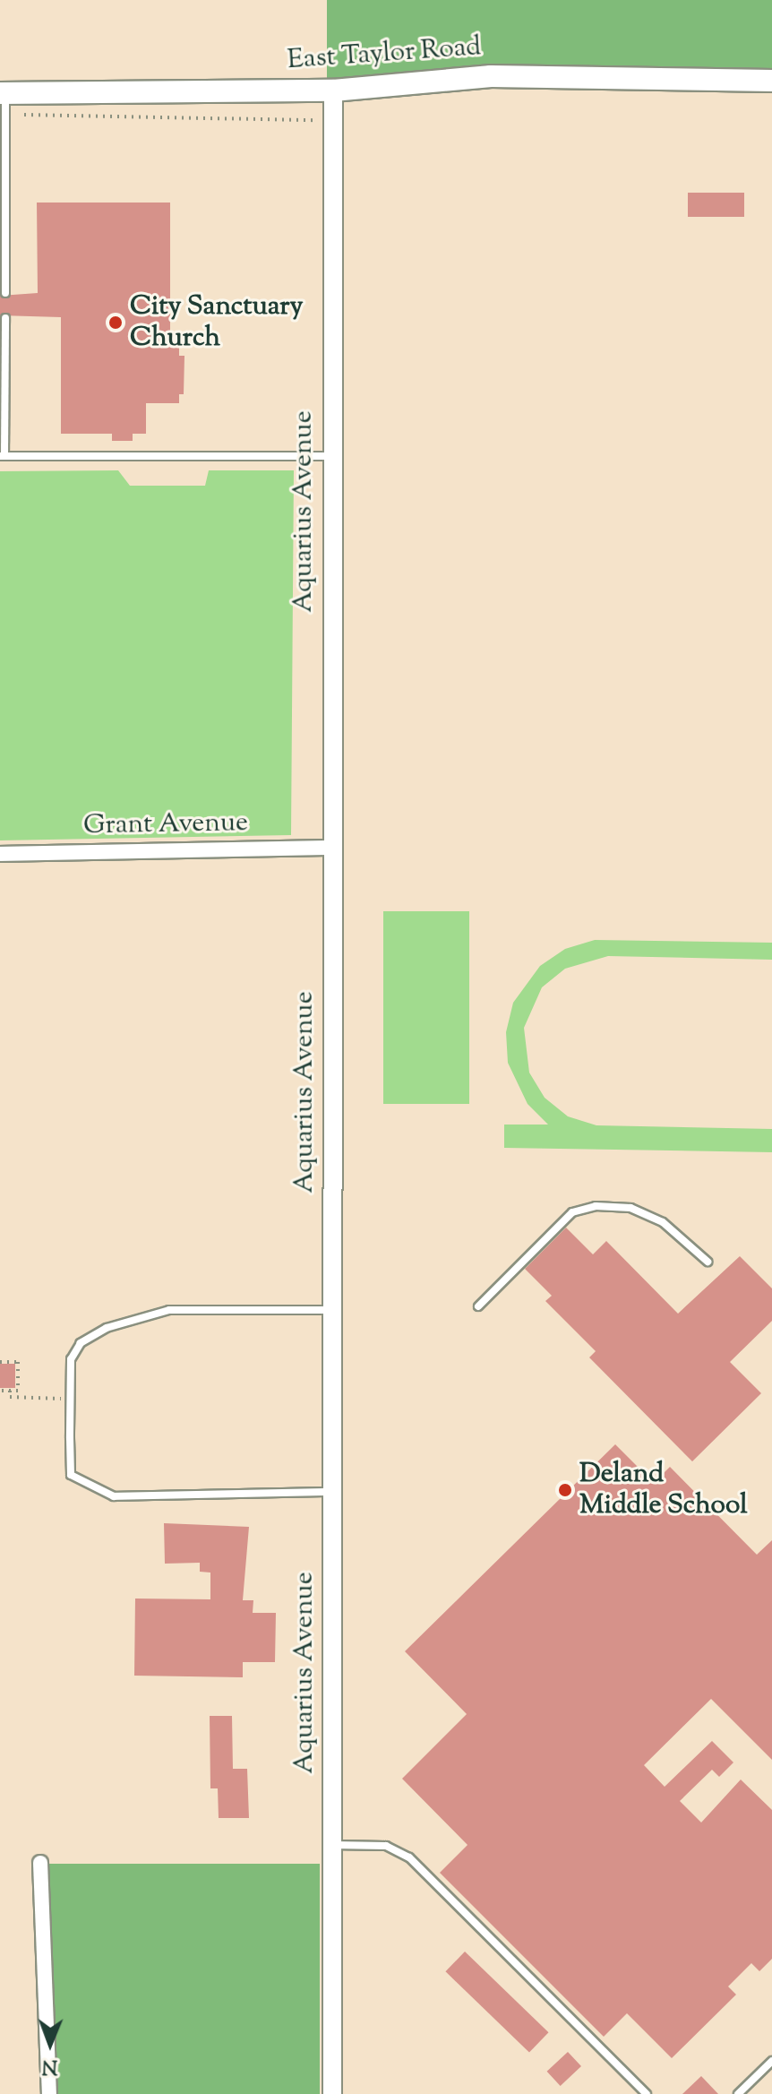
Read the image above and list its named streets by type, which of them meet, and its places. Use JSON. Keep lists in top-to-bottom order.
{
  "streets": {
    "main road": ["East Taylor Road"],
    "street": ["Aquarius Avenue", "Grant Avenue"]
  },
  "crossings": [
    ["East Taylor Road", "Aquarius Avenue"],
    ["Aquarius Avenue", "Grant Avenue"]
  ],
  "places": ["City Sanctuary Church", "Deland Middle School"],
  "north": "bottom"
}
